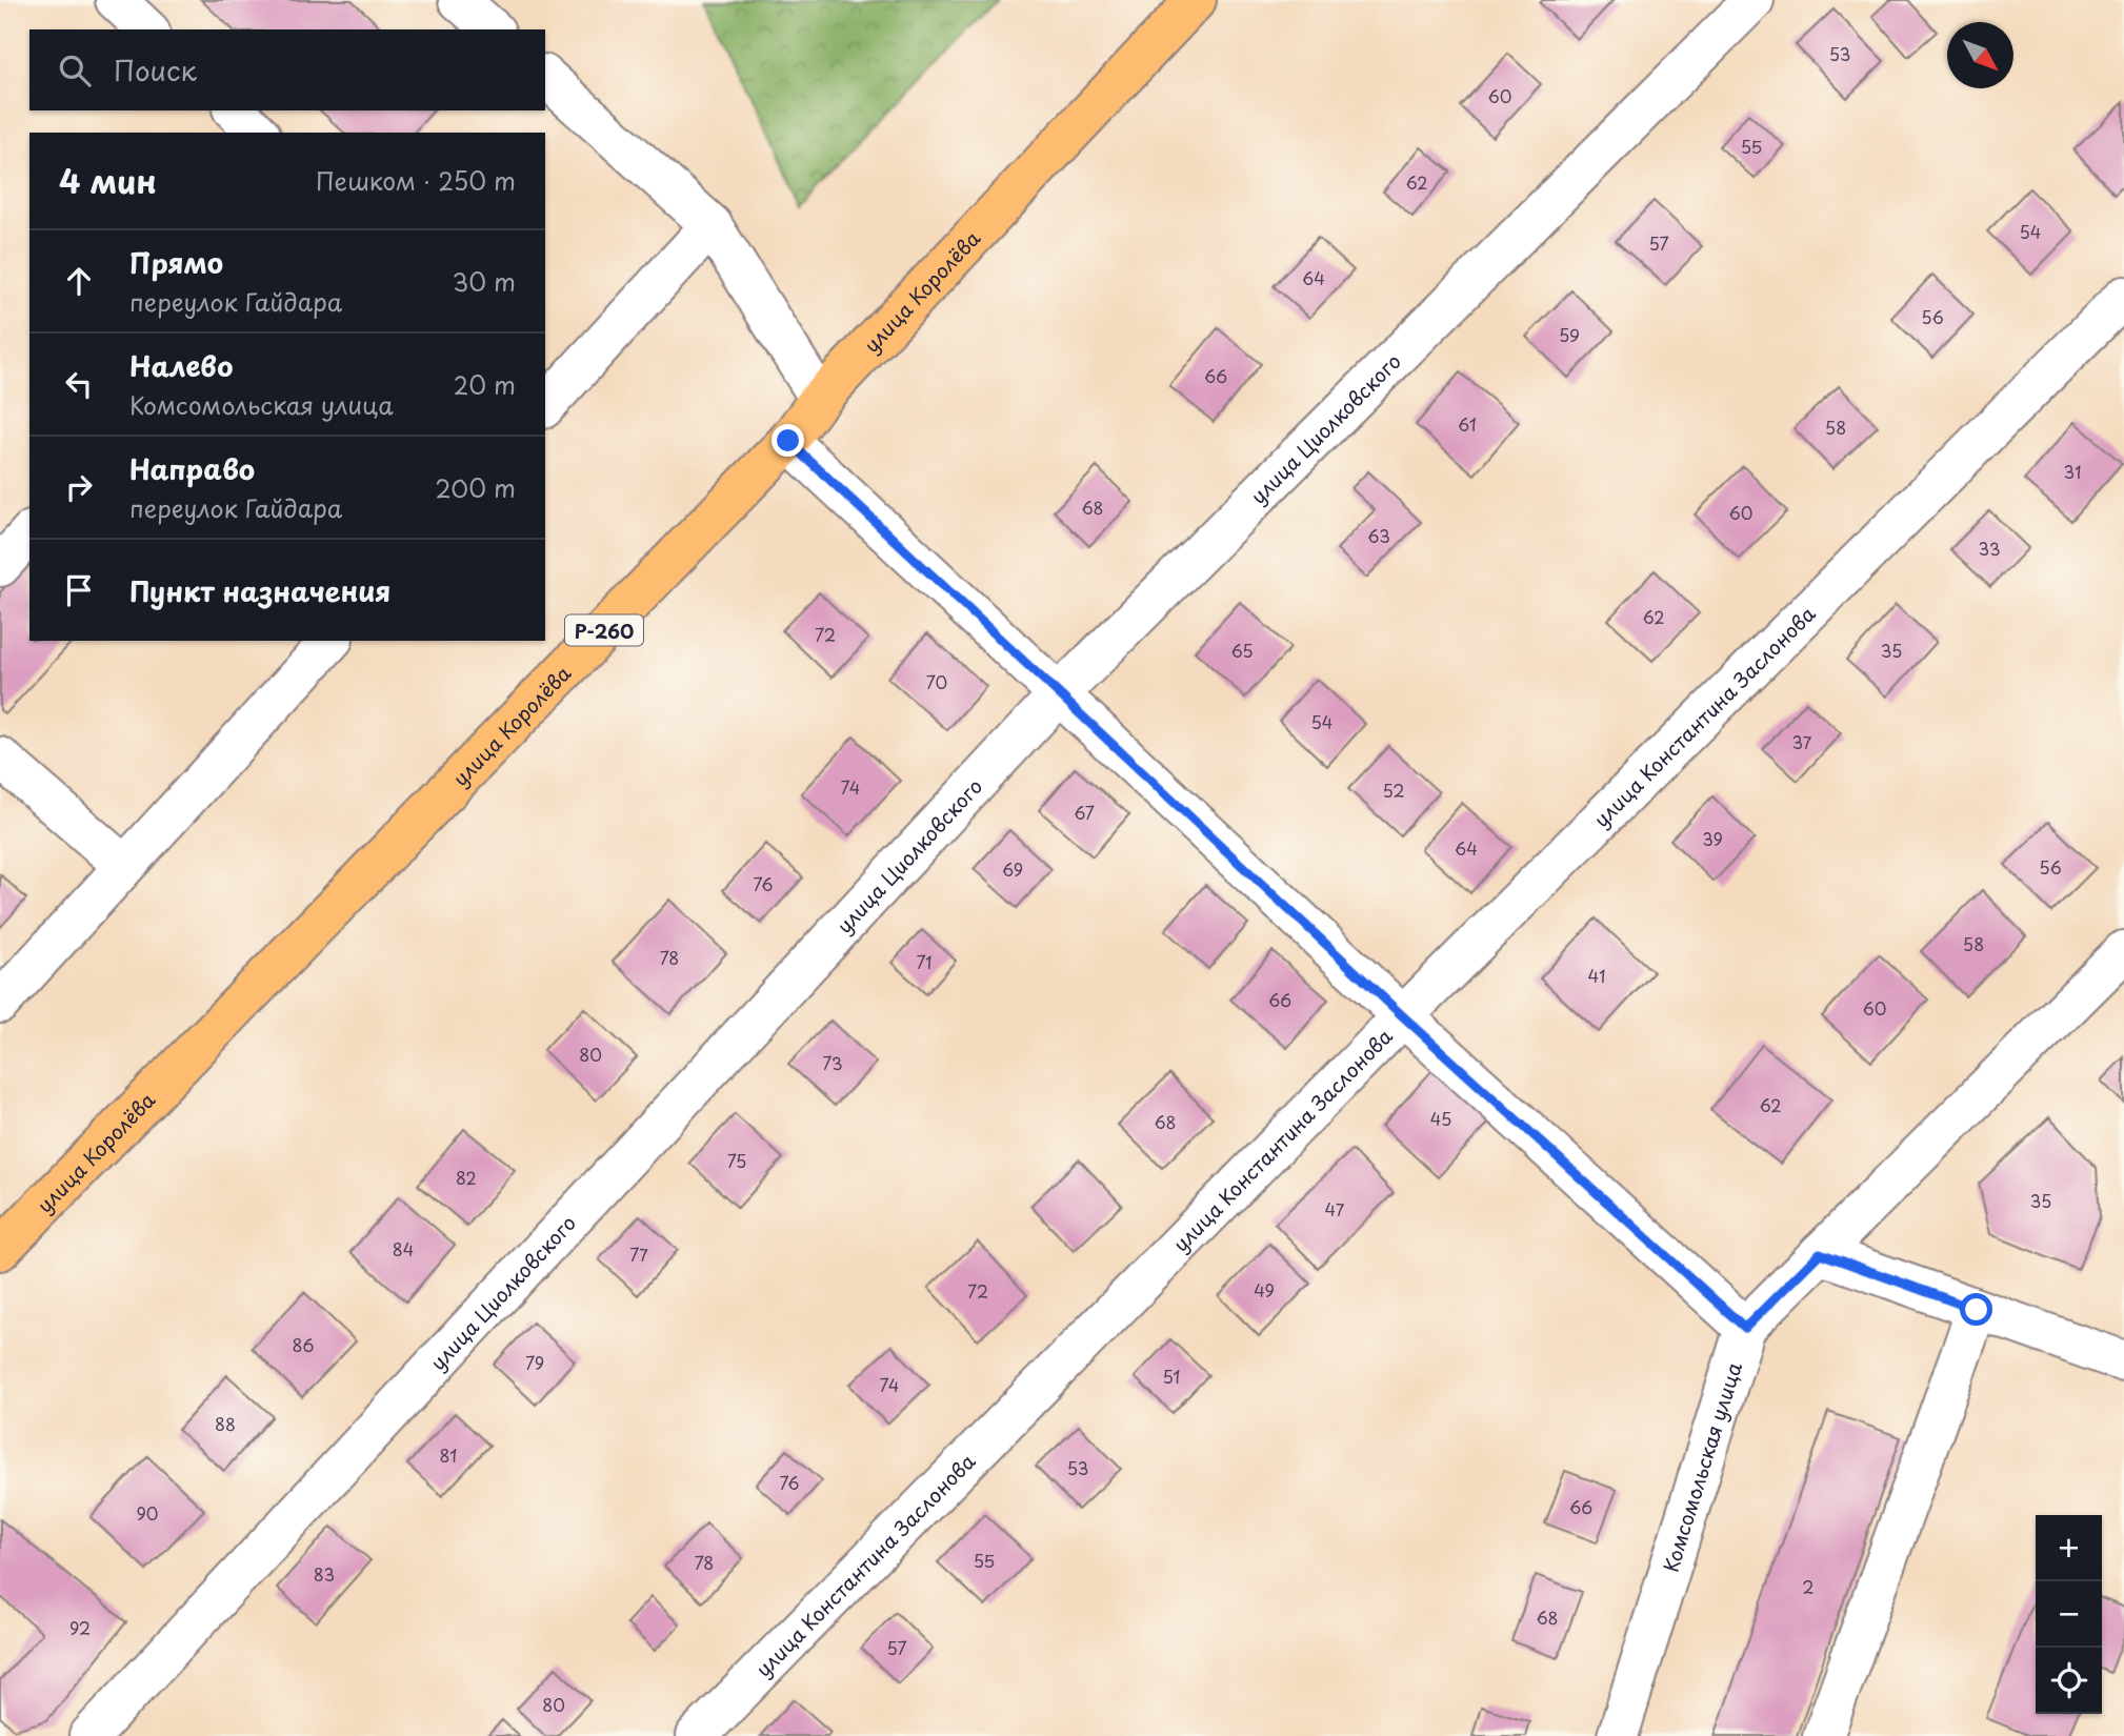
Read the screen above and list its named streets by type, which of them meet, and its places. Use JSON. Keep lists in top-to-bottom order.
{
  "streets": {
    "highway": ["улица Королёва", "Р-260"],
    "street": ["улица Циолковского", "улица Константина Заслонова", "Комсомольская улица"]
  },
  "house_numbers": [
    "53",
    "60",
    "55",
    "62",
    "54",
    "57",
    "64",
    "56",
    "59",
    "66",
    "61",
    "58",
    "31",
    "68",
    "60",
    "63",
    "33",
    "62",
    "72",
    "65",
    "35",
    "70",
    "54",
    "37",
    "74",
    "52",
    "67",
    "39",
    "64",
    "56",
    "69",
    "76",
    "58",
    "78",
    "71",
    "41",
    "66",
    "60",
    "80",
    "73",
    "62",
    "45",
    "68",
    "75",
    "82",
    "35",
    "47",
    "84",
    "77",
    "49",
    "72",
    "86",
    "79",
    "51",
    "74",
    "88",
    "81",
    "53",
    "76",
    "66",
    "90",
    "55",
    "78",
    "83",
    "2",
    "68",
    "92",
    "57",
    "80"
  ],
  "north": "bottom right",
  "page": {
    "search": "Поиск",
    "heading": ["4 мин", "Пешком · 250 m"],
    "list": [
      ["Прямо", "переулок Гайдара", "30 m"],
      ["Налево", "Комсомольская улица", "20 m"],
      ["Направо", "переулок Гайдара", "200 m"],
      "Пункт назначения"
    ],
    "map_buttons": ["+", "−"]
  }
}
